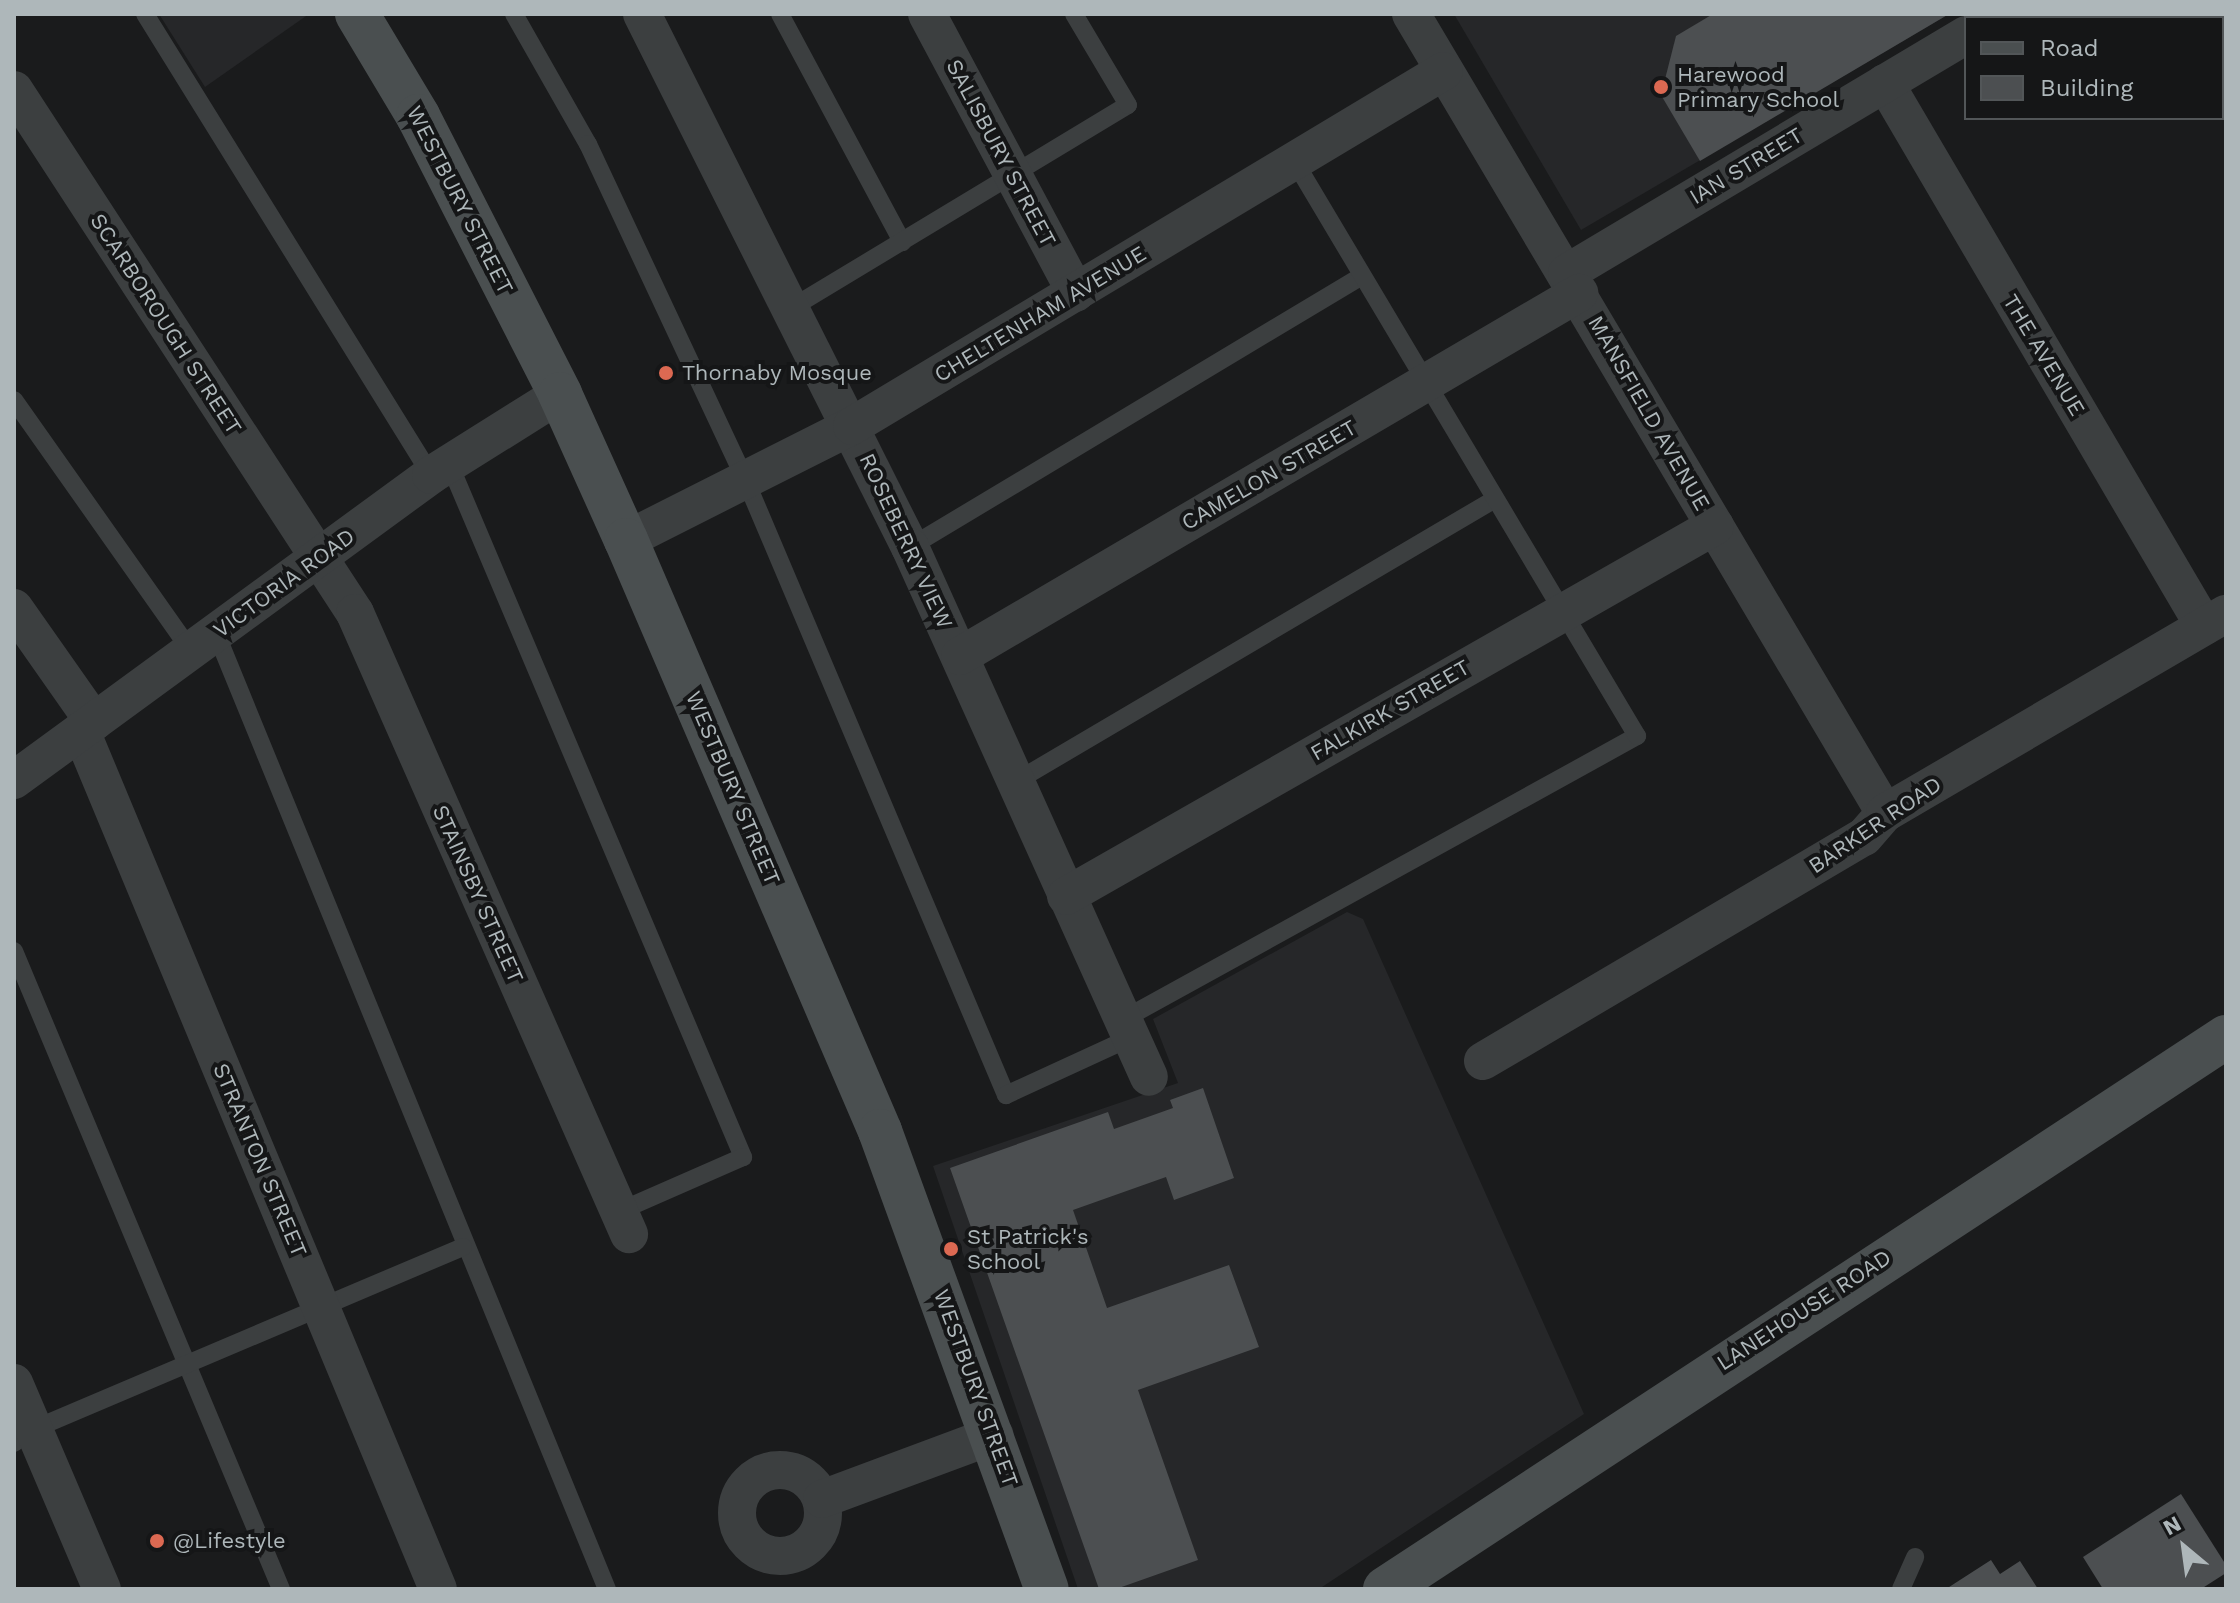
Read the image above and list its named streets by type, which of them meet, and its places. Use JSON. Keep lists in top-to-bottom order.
{
  "streets": {
    "street": [
      "SALISBURY STREET",
      "IAN STREET",
      "WESTBURY STREET",
      "CHELTENHAM AVENUE",
      "SCARBOROUGH STREET",
      "THE AVENUE",
      "MANSFIELD AVENUE",
      "CAMELON STREET",
      "ROSEBERRY VIEW",
      "VICTORIA ROAD",
      "FALKIRK STREET",
      "BARKER ROAD",
      "STAINSBY STREET",
      "STRANTON STREET",
      "LANEHOUSE ROAD"
    ]
  },
  "crossings": [
    ["SALISBURY STREET", "CHELTENHAM AVENUE"],
    ["IAN STREET", "THE AVENUE"],
    ["IAN STREET", "MANSFIELD AVENUE"],
    ["IAN STREET", "CAMELON STREET"],
    ["WESTBURY STREET", "CHELTENHAM AVENUE"],
    ["WESTBURY STREET", "VICTORIA ROAD"],
    ["CHELTENHAM AVENUE", "MANSFIELD AVENUE"],
    ["CHELTENHAM AVENUE", "ROSEBERRY VIEW"],
    ["SCARBOROUGH STREET", "VICTORIA ROAD"],
    ["SCARBOROUGH STREET", "STAINSBY STREET"],
    ["THE AVENUE", "BARKER ROAD"],
    ["MANSFIELD AVENUE", "CAMELON STREET"],
    ["MANSFIELD AVENUE", "FALKIRK STREET"],
    ["MANSFIELD AVENUE", "BARKER ROAD"],
    ["CAMELON STREET", "ROSEBERRY VIEW"],
    ["ROSEBERRY VIEW", "FALKIRK STREET"],
    ["VICTORIA ROAD", "STAINSBY STREET"],
    ["VICTORIA ROAD", "STRANTON STREET"]
  ],
  "places": [
    "Harewood Primary School",
    "Thornaby Mosque",
    "St Patrick's School",
    "@Lifestyle"
  ],
  "legend": ["Road", "Building"],
  "north": "top left"
}
